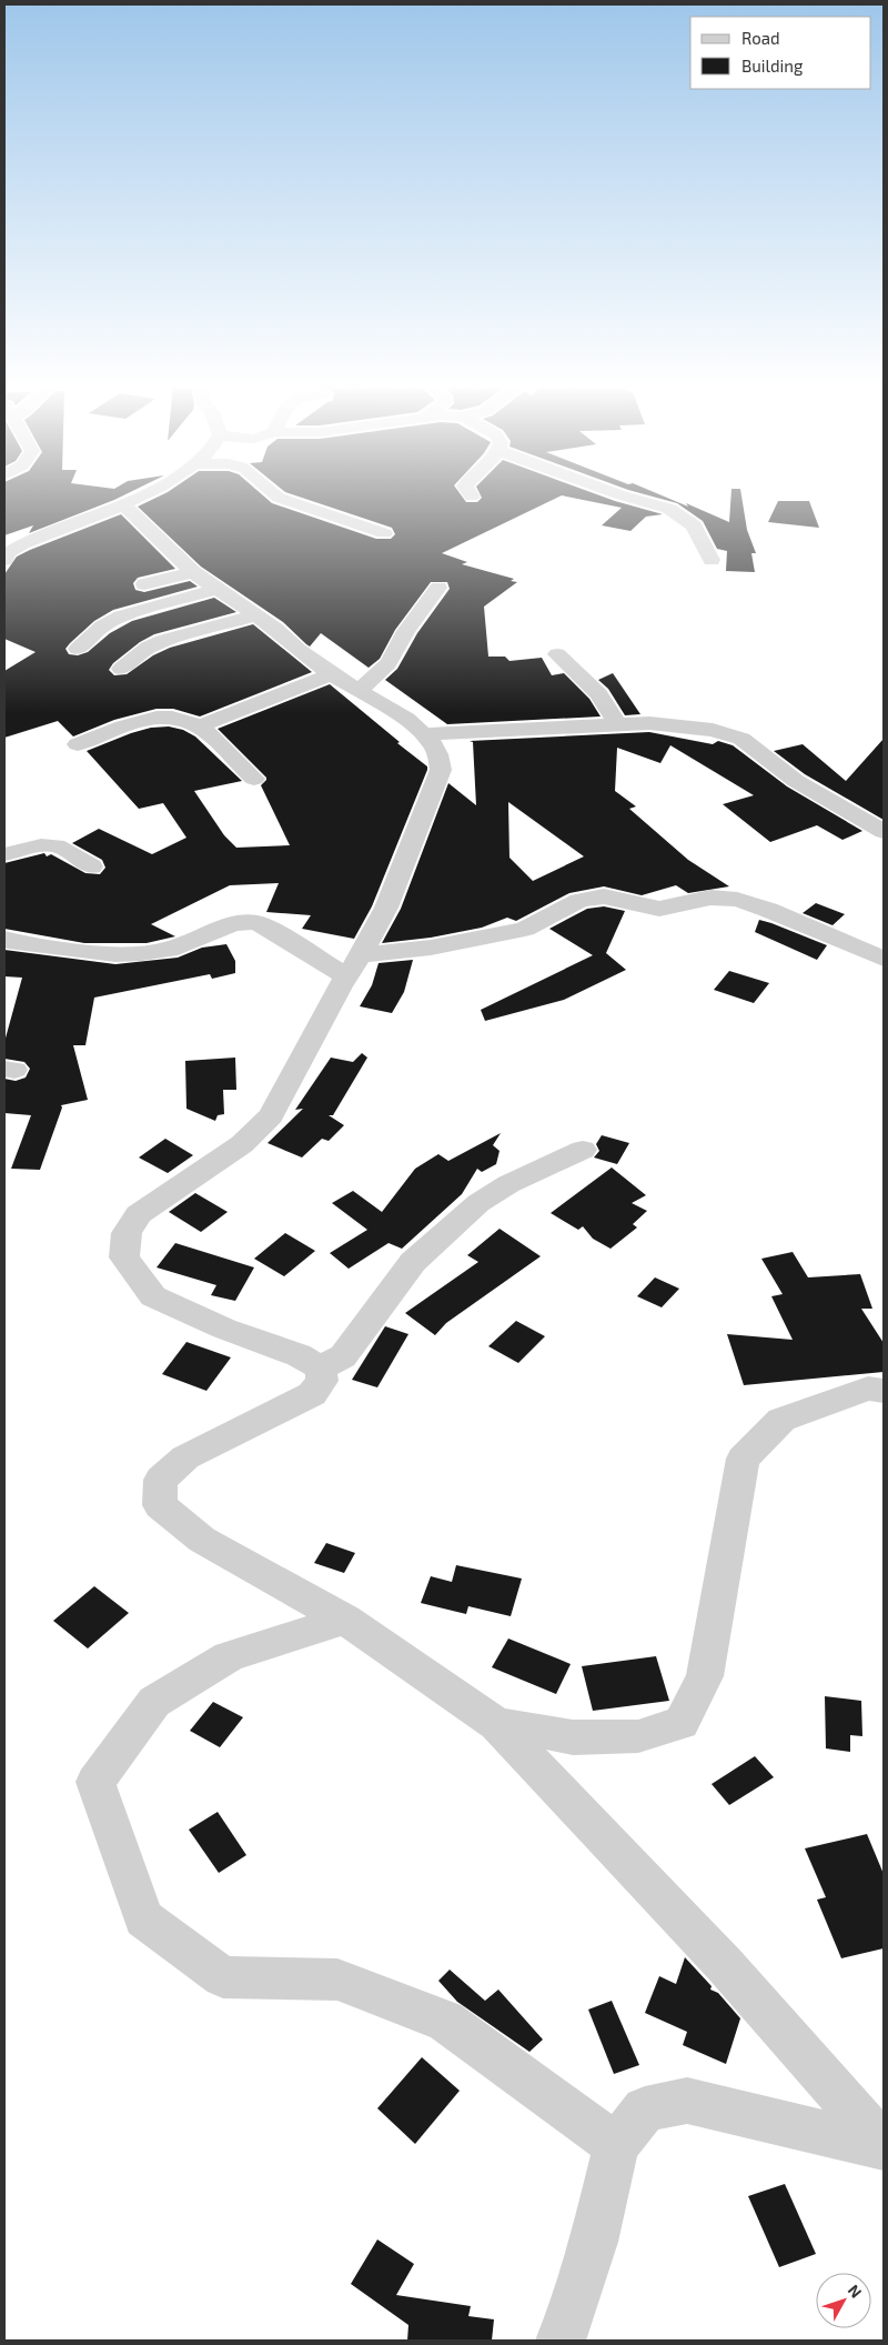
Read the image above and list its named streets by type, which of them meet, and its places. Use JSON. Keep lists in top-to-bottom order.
{
  "legend": ["Road", "Building"],
  "north": "top right"
}
